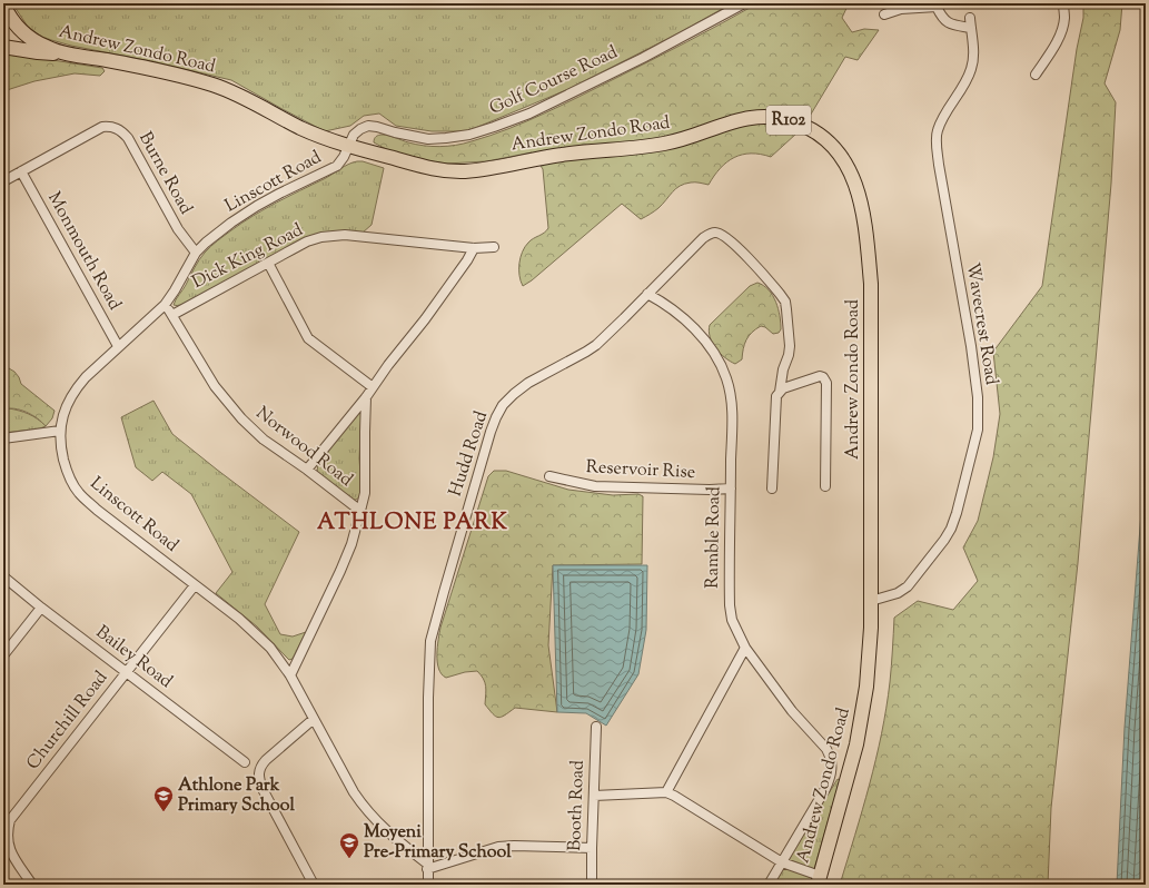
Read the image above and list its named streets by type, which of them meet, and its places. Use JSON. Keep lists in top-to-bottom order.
{
  "streets": {
    "main road": ["Andrew Zondo Road", "R102"],
    "street": [
      "Golf Course Road",
      "Burne Road",
      "Linscott Road",
      "Monmouth Road",
      "Dick King Road",
      "Wavecrest Road",
      "Norwood Road",
      "Hudd Road",
      "Reservoir Rise",
      "Ramble Road",
      "Bailey Road",
      "Churchill Road",
      "Booth Road"
    ]
  },
  "crossings": [
    ["Andrew Zondo Road", "Golf Course Road"],
    ["Andrew Zondo Road", "Linscott Road"],
    ["Andrew Zondo Road", "Wavecrest Road"],
    ["Golf Course Road", "Linscott Road"],
    ["Burne Road", "Linscott Road"],
    ["Burne Road", "Monmouth Road"],
    ["Linscott Road", "Monmouth Road"],
    ["Linscott Road", "Norwood Road"],
    ["Linscott Road", "Hudd Road"],
    ["Linscott Road", "Churchill Road"],
    ["Dick King Road", "Norwood Road"],
    ["Hudd Road", "Ramble Road"],
    ["Reservoir Rise", "Ramble Road"],
    ["Bailey Road", "Churchill Road"]
  ],
  "districts": ["ATHLONE PARK"],
  "places": {
    "school or university": ["Athlone Park Primary School", "Moyeni Pre-Primary School"]
  }
}
